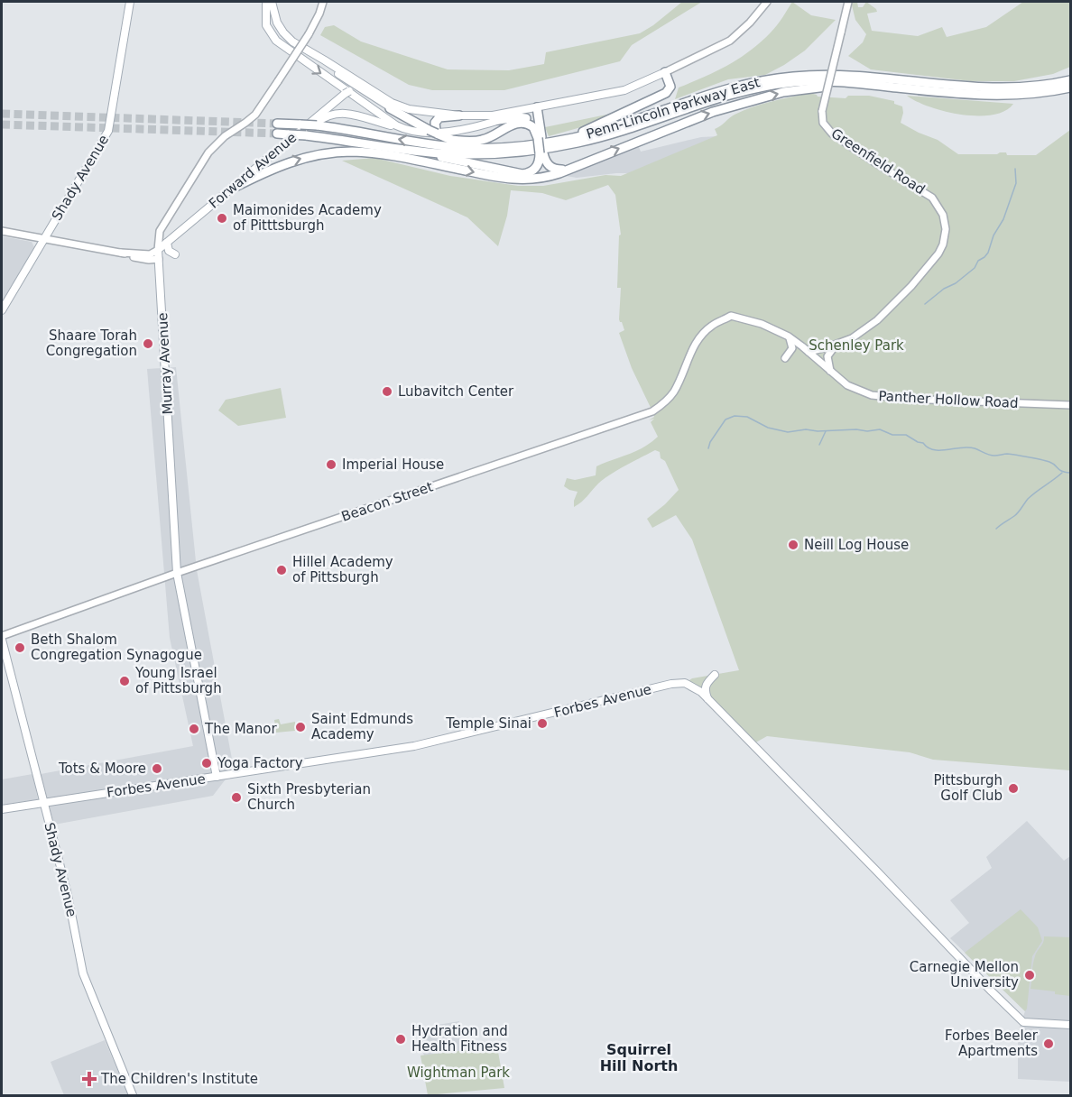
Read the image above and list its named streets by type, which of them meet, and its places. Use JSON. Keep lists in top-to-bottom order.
{
  "streets": {
    "highway": ["Penn-Lincoln Parkway East"],
    "main road": [
      "Greenfield Road",
      "Forward Avenue",
      "Shady Avenue",
      "Murray Avenue",
      "Panther Hollow Road",
      "Beacon Street",
      "Forbes Avenue"
    ]
  },
  "crossings": [
    ["Greenfield Road", "Panther Hollow Road"],
    ["Forward Avenue", "Murray Avenue"],
    ["Shady Avenue", "Forbes Avenue"],
    ["Murray Avenue", "Beacon Street"],
    ["Murray Avenue", "Forbes Avenue"],
    ["Panther Hollow Road", "Beacon Street"]
  ],
  "districts": ["Squirrel Hill North"],
  "parks": ["Schenley Park", "Wightman Park"],
  "places": {
    "other": [
      "Maimonides Academy of Pitttsburgh",
      "Shaare Torah Congregation",
      "Lubavitch Center",
      "Imperial House",
      "Neill Log House",
      "Hillel Academy of Pittsburgh",
      "Beth Shalom Congregation Synagogue",
      "Young Israel of Pittsburgh",
      "Temple Sinai",
      "Saint Edmunds Academy",
      "The Manor",
      "Yoga Factory",
      "Tots & Moore",
      "Pittsburgh Golf Club",
      "Sixth Presbyterian Church",
      "Carnegie Mellon University",
      "Hydration and Health Fitness",
      "Forbes Beeler Apartments"
    ],
    "health": ["The Children's Institute"]
  }
}
